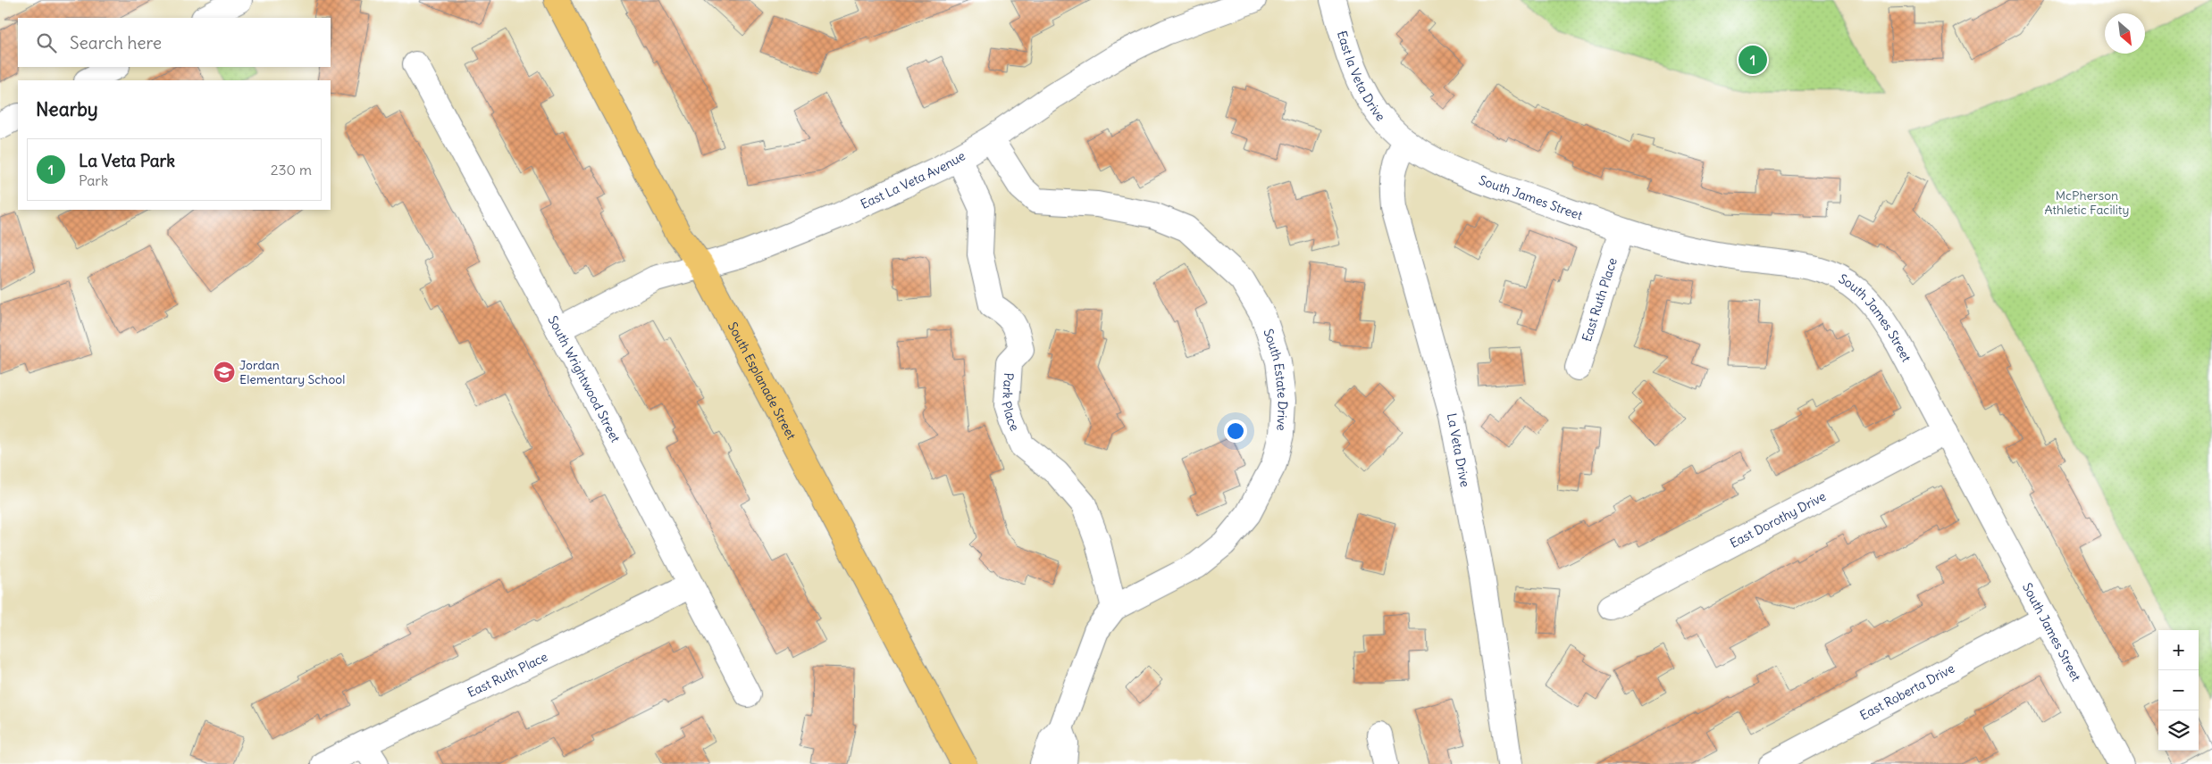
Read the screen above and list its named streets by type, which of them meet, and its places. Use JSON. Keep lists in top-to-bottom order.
{
  "streets": {
    "main road": ["South Esplanade Street"],
    "street": [
      "East la Veta Drive",
      "East La Veta Avenue",
      "South James Street",
      "East Ruth Place",
      "South Wrightwood Street",
      "South Estate Drive",
      "Park Place",
      "La Veta Drive",
      "East Dorothy Drive",
      "East Roberta Drive"
    ]
  },
  "crossings": [
    ["East la Veta Drive", "South James Street"],
    ["East la Veta Drive", "La Veta Drive"],
    ["East La Veta Avenue", "South Wrightwood Street"],
    ["East La Veta Avenue", "South Estate Drive"],
    ["East La Veta Avenue", "South Esplanade Street"],
    ["East La Veta Avenue", "Park Place"],
    ["South James Street", "East Ruth Place"],
    ["South James Street", "La Veta Drive"],
    ["South James Street", "East Dorothy Drive"],
    ["South James Street", "East Roberta Drive"],
    ["East Ruth Place", "South Wrightwood Street"],
    ["South Estate Drive", "Park Place"]
  ],
  "parks": ["McPherson Athletic Facility"],
  "places": {
    "school or university": ["Jordan Elementary School"]
  },
  "north": "bottom right",
  "page": {
    "search": "Search here",
    "pins": "1",
    "heading": "Nearby",
    "list": [
      {
        "mark": "1",
        "name": "La Veta Park",
        "note": "Park",
        "value": "230 m"
      }
    ],
    "map_buttons": ["+", "−"]
  }
}
